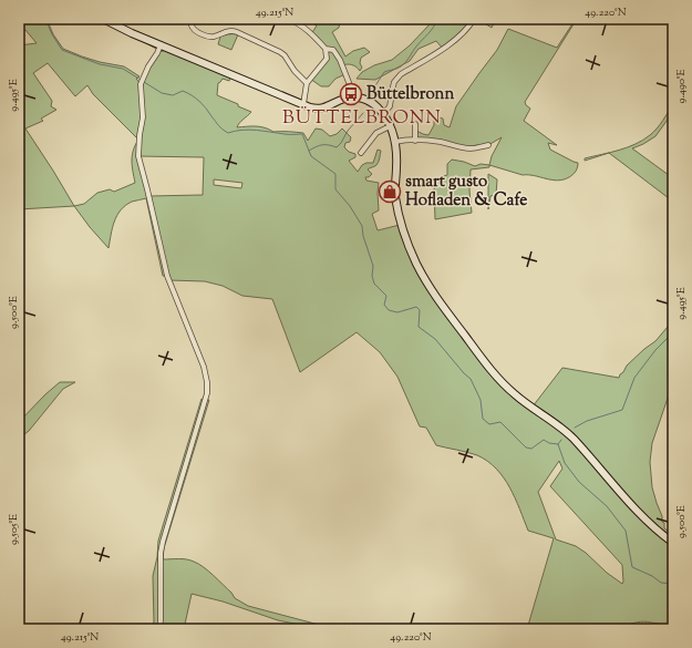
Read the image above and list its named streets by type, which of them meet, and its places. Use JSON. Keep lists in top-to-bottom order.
{
  "districts": ["BÜTTELBRONN"],
  "places": {
    "bus stop": ["Büttelbronn"],
    "shop": ["smart gusto Hofladen & Cafe"]
  },
  "coordinates": [
    "49.215°N",
    "49.220°N",
    "9.490°E",
    "9.495°E",
    "9.500°E",
    "9.505°E"
  ]
}
